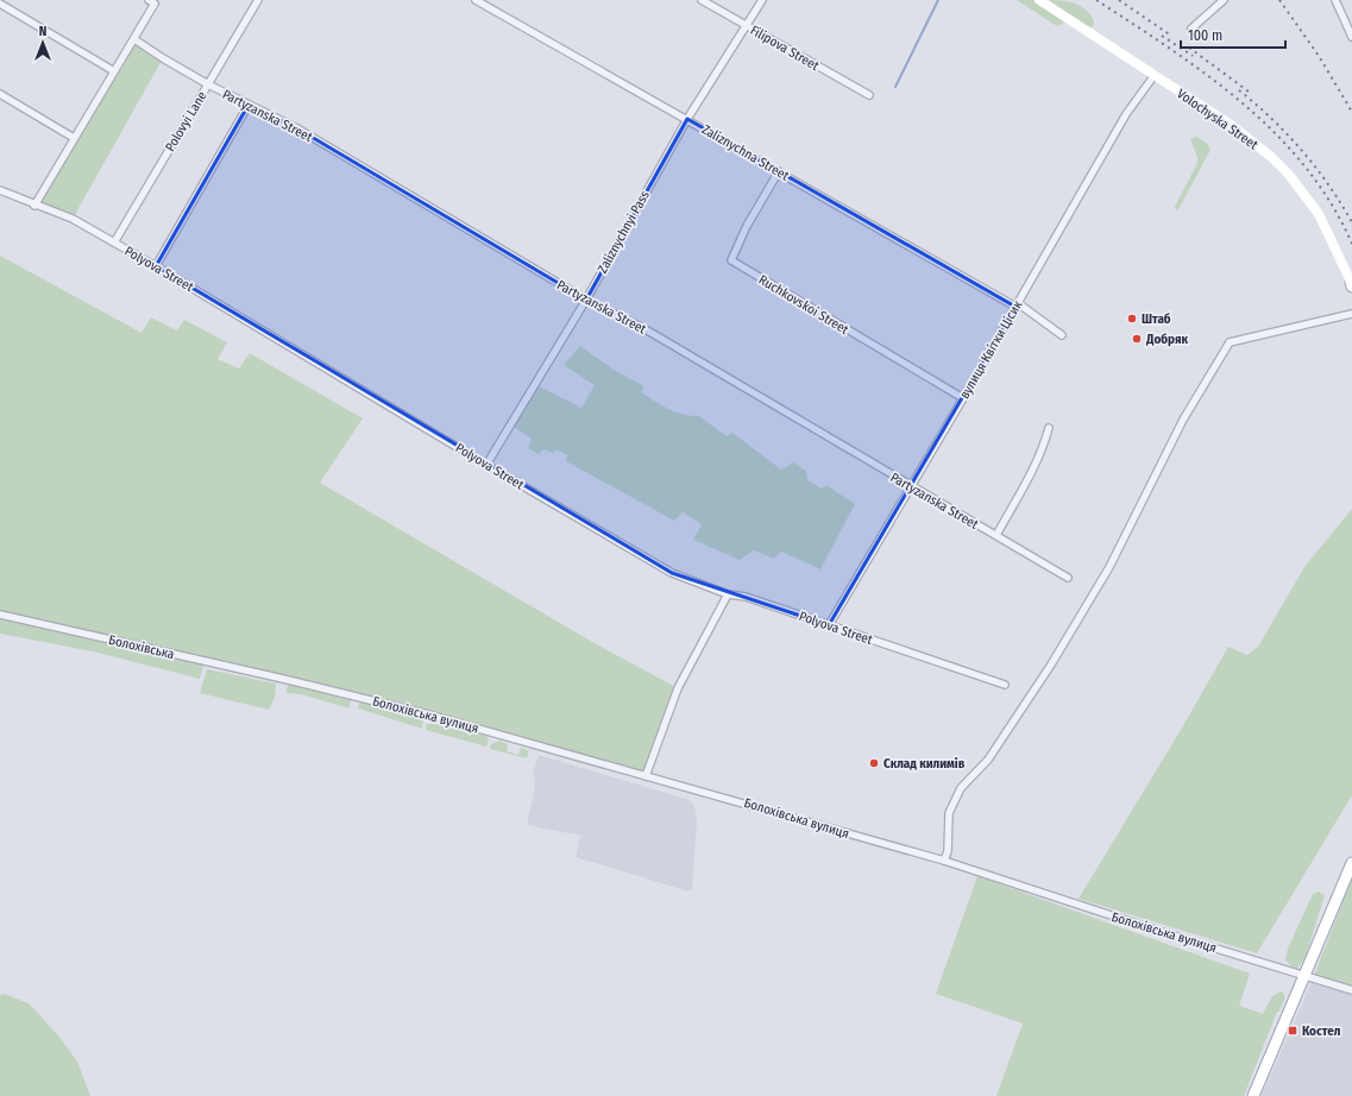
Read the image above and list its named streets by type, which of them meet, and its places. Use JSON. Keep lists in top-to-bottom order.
{
  "streets": {
    "main road": ["Volochyska Street"],
    "street": [
      "Filipova Street",
      "Partyzanska Street",
      "Polovyi Lane",
      "Zaliznychna Street",
      "Zaliznychnyi Pass",
      "Polyova Street",
      "Ruchkovskoi Street",
      "вулиця Квітки Цісик",
      "Болохівська",
      "Болохівська вулиця"
    ]
  },
  "crossings": [
    ["Filipova Street", "Zaliznychnyi Pass"],
    ["Partyzanska Street", "Polovyi Lane"],
    ["Partyzanska Street", "Zaliznychnyi Pass"],
    ["Partyzanska Street", "вулиця Квітки Цісик"],
    ["Volochyska Street", "вулиця Квітки Цісик"],
    ["Polovyi Lane", "Polyova Street"],
    ["Zaliznychna Street", "Zaliznychnyi Pass"],
    ["Zaliznychna Street", "Ruchkovskoi Street"],
    ["Zaliznychna Street", "вулиця Квітки Цісик"],
    ["Zaliznychnyi Pass", "Polyova Street"],
    ["Polyova Street", "вулиця Квітки Цісик"],
    ["Ruchkovskoi Street", "вулиця Квітки Цісик"],
    ["Болохівська", "Болохівська вулиця"]
  ],
  "places": {
    "other": ["Штаб", "Добряк", "Склад килимів"],
    "transit": ["Костел"]
  },
  "scale_bar": "100 m",
  "north": "top"
}
